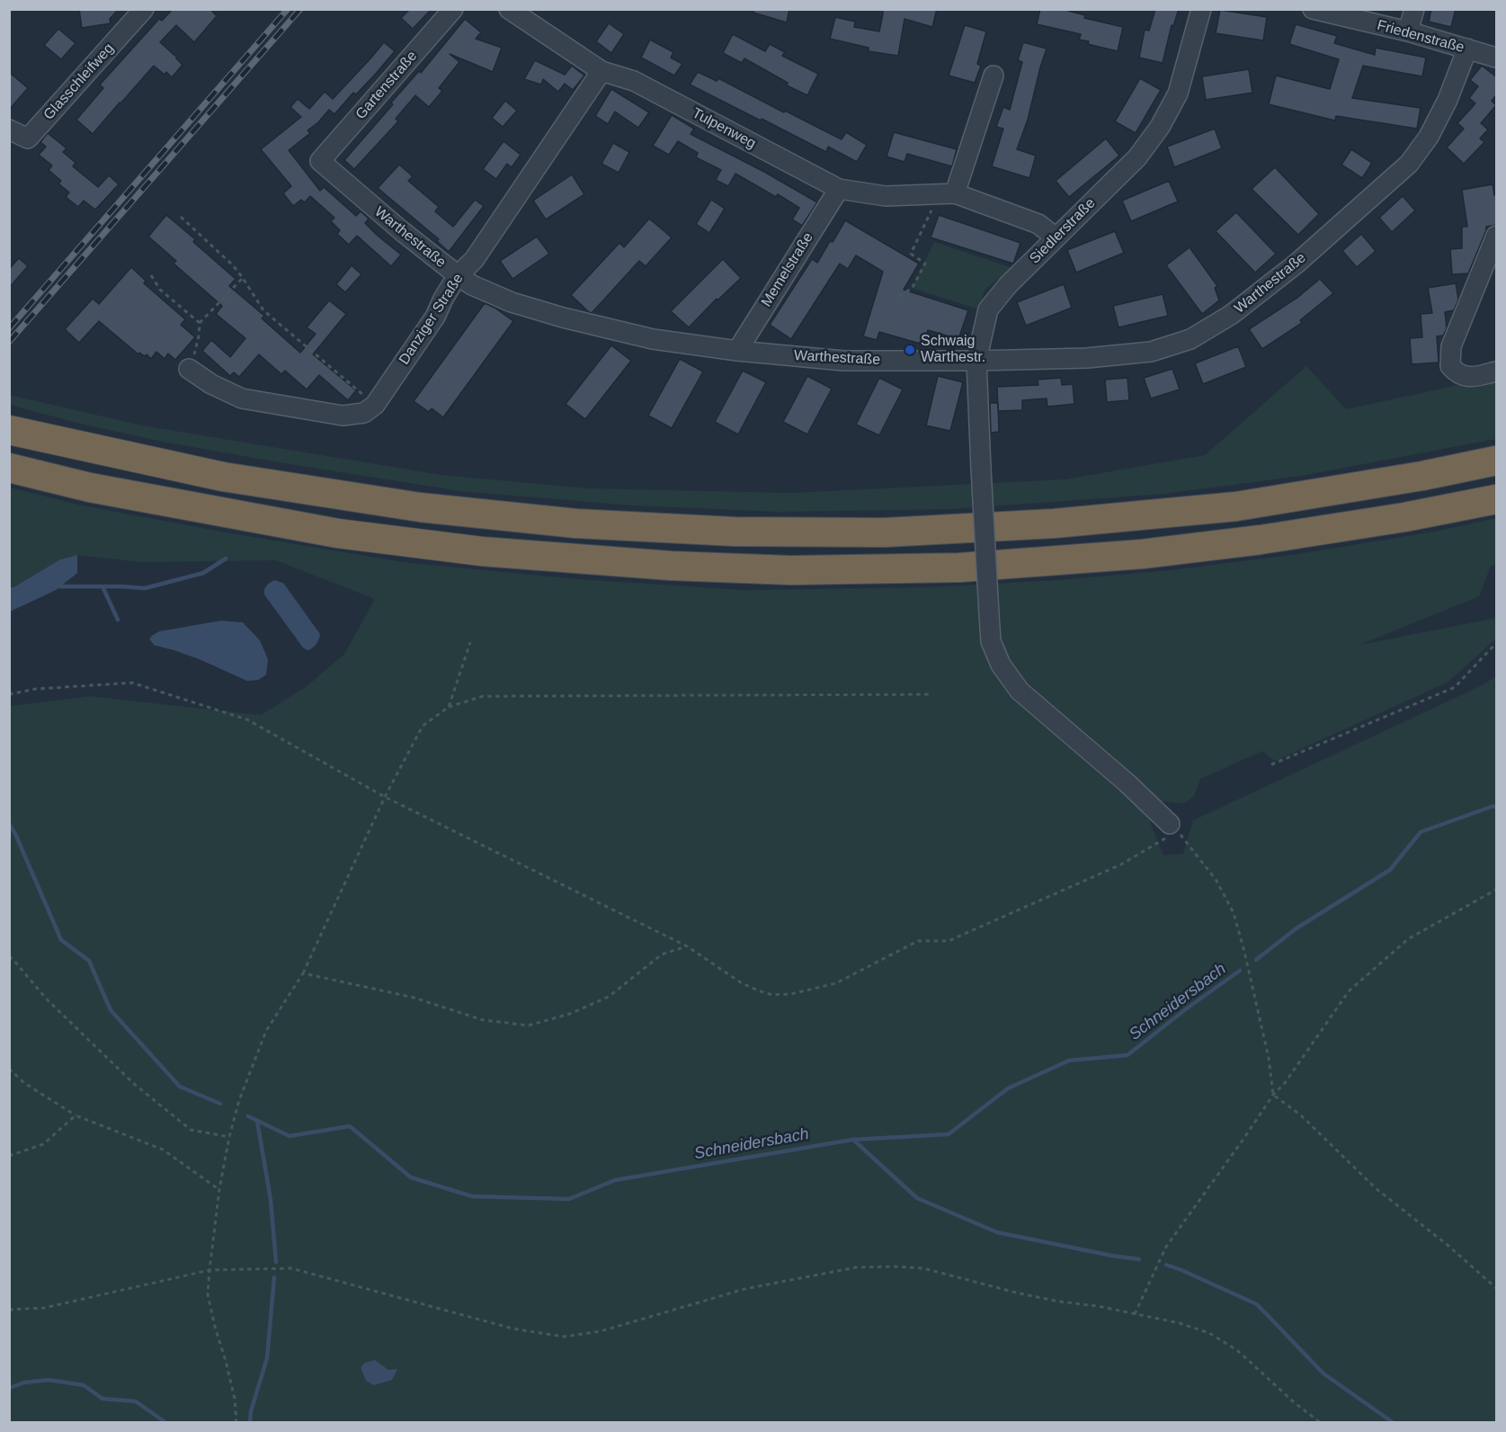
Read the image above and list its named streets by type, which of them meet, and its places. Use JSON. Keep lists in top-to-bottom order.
{
  "streets": {
    "street": [
      "Friedenstraße",
      "Glasschleifweg",
      "Gartenstraße",
      "Tulpenweg",
      "Siedlerstraße",
      "Warthestraße",
      "Memelstraße",
      "Danziger Straße"
    ]
  },
  "crossings": [
    ["Friedenstraße", "Warthestraße"],
    ["Gartenstraße", "Warthestraße"],
    ["Tulpenweg", "Siedlerstraße"],
    ["Tulpenweg", "Memelstraße"],
    ["Tulpenweg", "Danziger Straße"],
    ["Siedlerstraße", "Warthestraße"],
    ["Warthestraße", "Memelstraße"],
    ["Warthestraße", "Danziger Straße"]
  ],
  "water": ["Schneidersbach"],
  "places": ["Schwaig Warthestr."]
}
